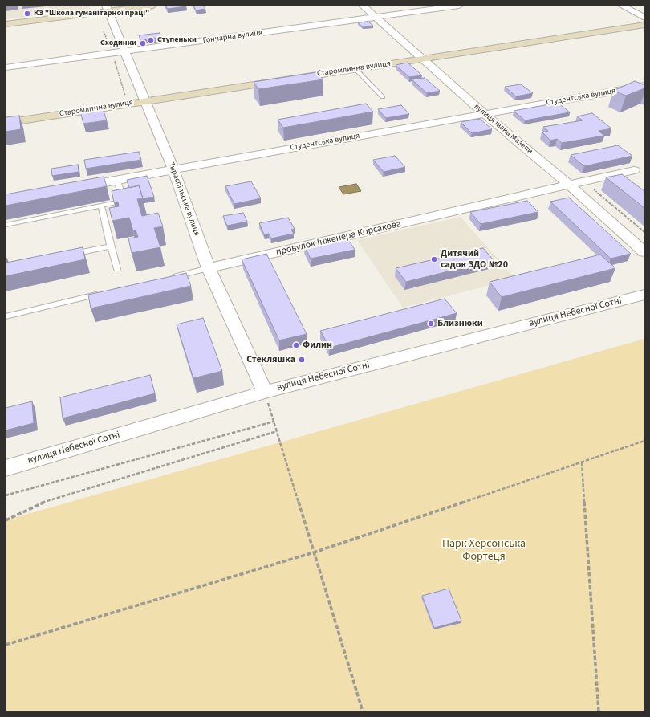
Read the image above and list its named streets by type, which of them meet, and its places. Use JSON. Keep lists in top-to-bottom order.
{
  "streets": {
    "street": [
      "Гончарна вулиця",
      "Старомлинна вулиця",
      "Студентська вулиця",
      "вулиця Івана Мазепи",
      "Тираспільська вулиця",
      "провулок Інженера Корсакова",
      "вулиця Небесної Сотні"
    ]
  },
  "crossings": [
    ["Гончарна вулиця", "вулиця Івана Мазепи"],
    ["Гончарна вулиця", "Тираспільська вулиця"],
    ["Старомлинна вулиця", "вулиця Івана Мазепи"],
    ["Старомлинна вулиця", "Тираспільська вулиця"],
    ["Студентська вулиця", "вулиця Івана Мазепи"],
    ["Студентська вулиця", "Тираспільська вулиця"],
    ["вулиця Івана Мазепи", "провулок Інженера Корсакова"],
    ["Тираспільська вулиця", "провулок Інженера Корсакова"],
    ["Тираспільська вулиця", "вулиця Небесної Сотні"]
  ],
  "parks": ["Парк Херсонська Фортеця"],
  "places": [
    "КЗ \"Школа гуманітарної праці\"",
    "Ступеньки",
    "Сходинки",
    "Дитячий садок ЗДО №20",
    "Близнюки",
    "Филин",
    "Стекляшка"
  ]
}
